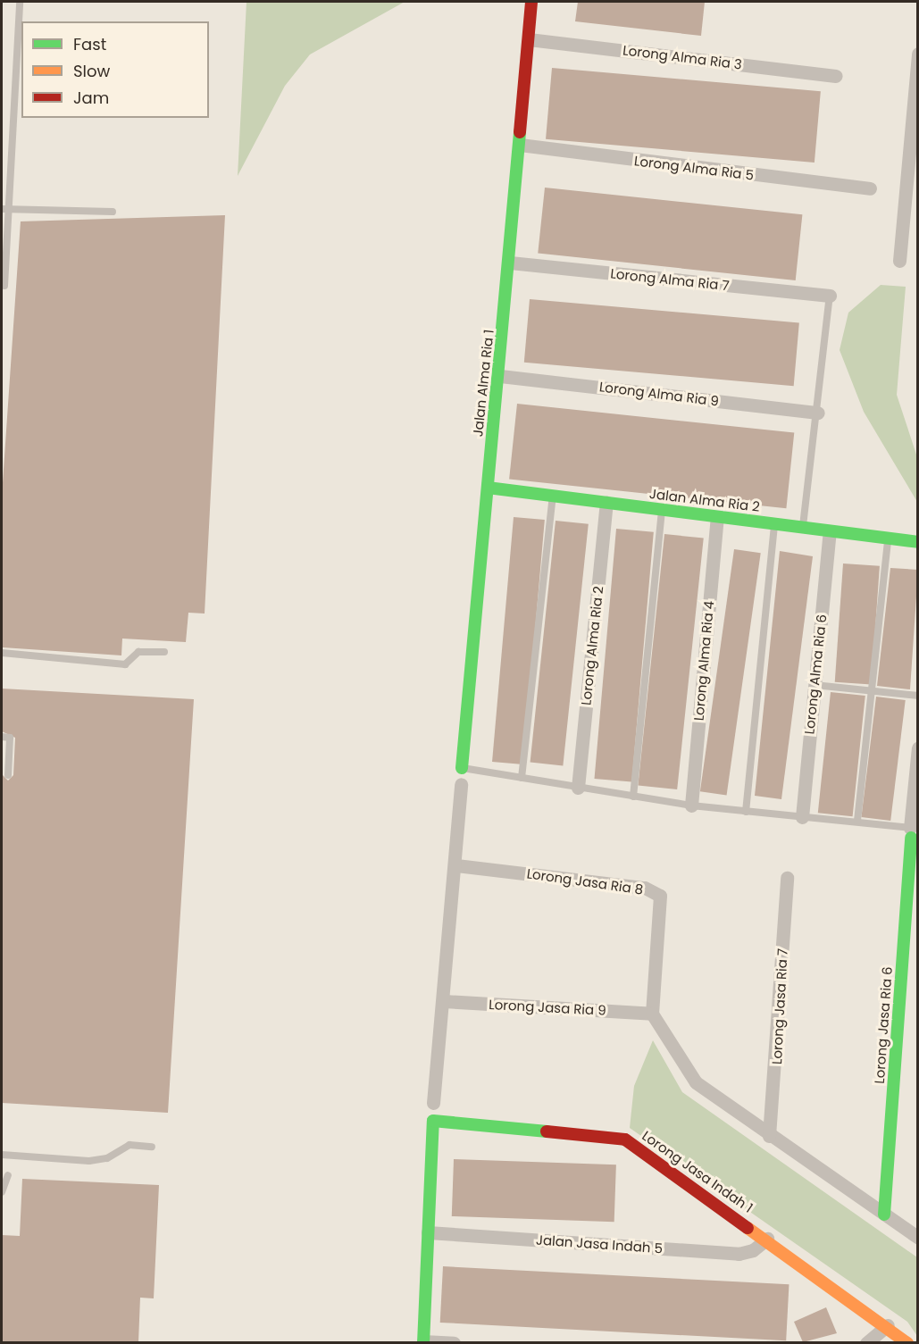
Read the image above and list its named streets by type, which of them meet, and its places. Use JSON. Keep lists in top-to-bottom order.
{
  "streets": {
    "street": [
      "Lorong Alma Ria 3",
      "Lorong Alma Ria 5",
      "Lorong Alma Ria 7",
      "Jalan Alma Ria 1",
      "Lorong Alma Ria 9",
      "Jalan Alma Ria 2",
      "Lorong Alma Ria 2",
      "Lorong Alma Ria 4",
      "Lorong Alma Ria 6",
      "Lorong Jasa Ria 8",
      "Lorong Jasa Ria 7",
      "Lorong Jasa Ria 9",
      "Lorong Jasa Ria 6",
      "Lorong Jasa Indah 1",
      "Jalan Jasa Indah 5"
    ]
  },
  "crossings": [
    ["Lorong Alma Ria 3", "Jalan Alma Ria 1"],
    ["Lorong Alma Ria 5", "Jalan Alma Ria 1"],
    ["Lorong Alma Ria 7", "Jalan Alma Ria 1"],
    ["Jalan Alma Ria 1", "Lorong Alma Ria 9"],
    ["Jalan Alma Ria 1", "Jalan Alma Ria 2"],
    ["Jalan Alma Ria 2", "Lorong Alma Ria 2"],
    ["Jalan Alma Ria 2", "Lorong Alma Ria 4"],
    ["Jalan Alma Ria 2", "Lorong Alma Ria 6"],
    ["Lorong Jasa Ria 8", "Lorong Jasa Ria 9"],
    ["Lorong Jasa Indah 1", "Jalan Jasa Indah 5"]
  ],
  "legend": ["Fast", "Slow", "Jam"]
}
